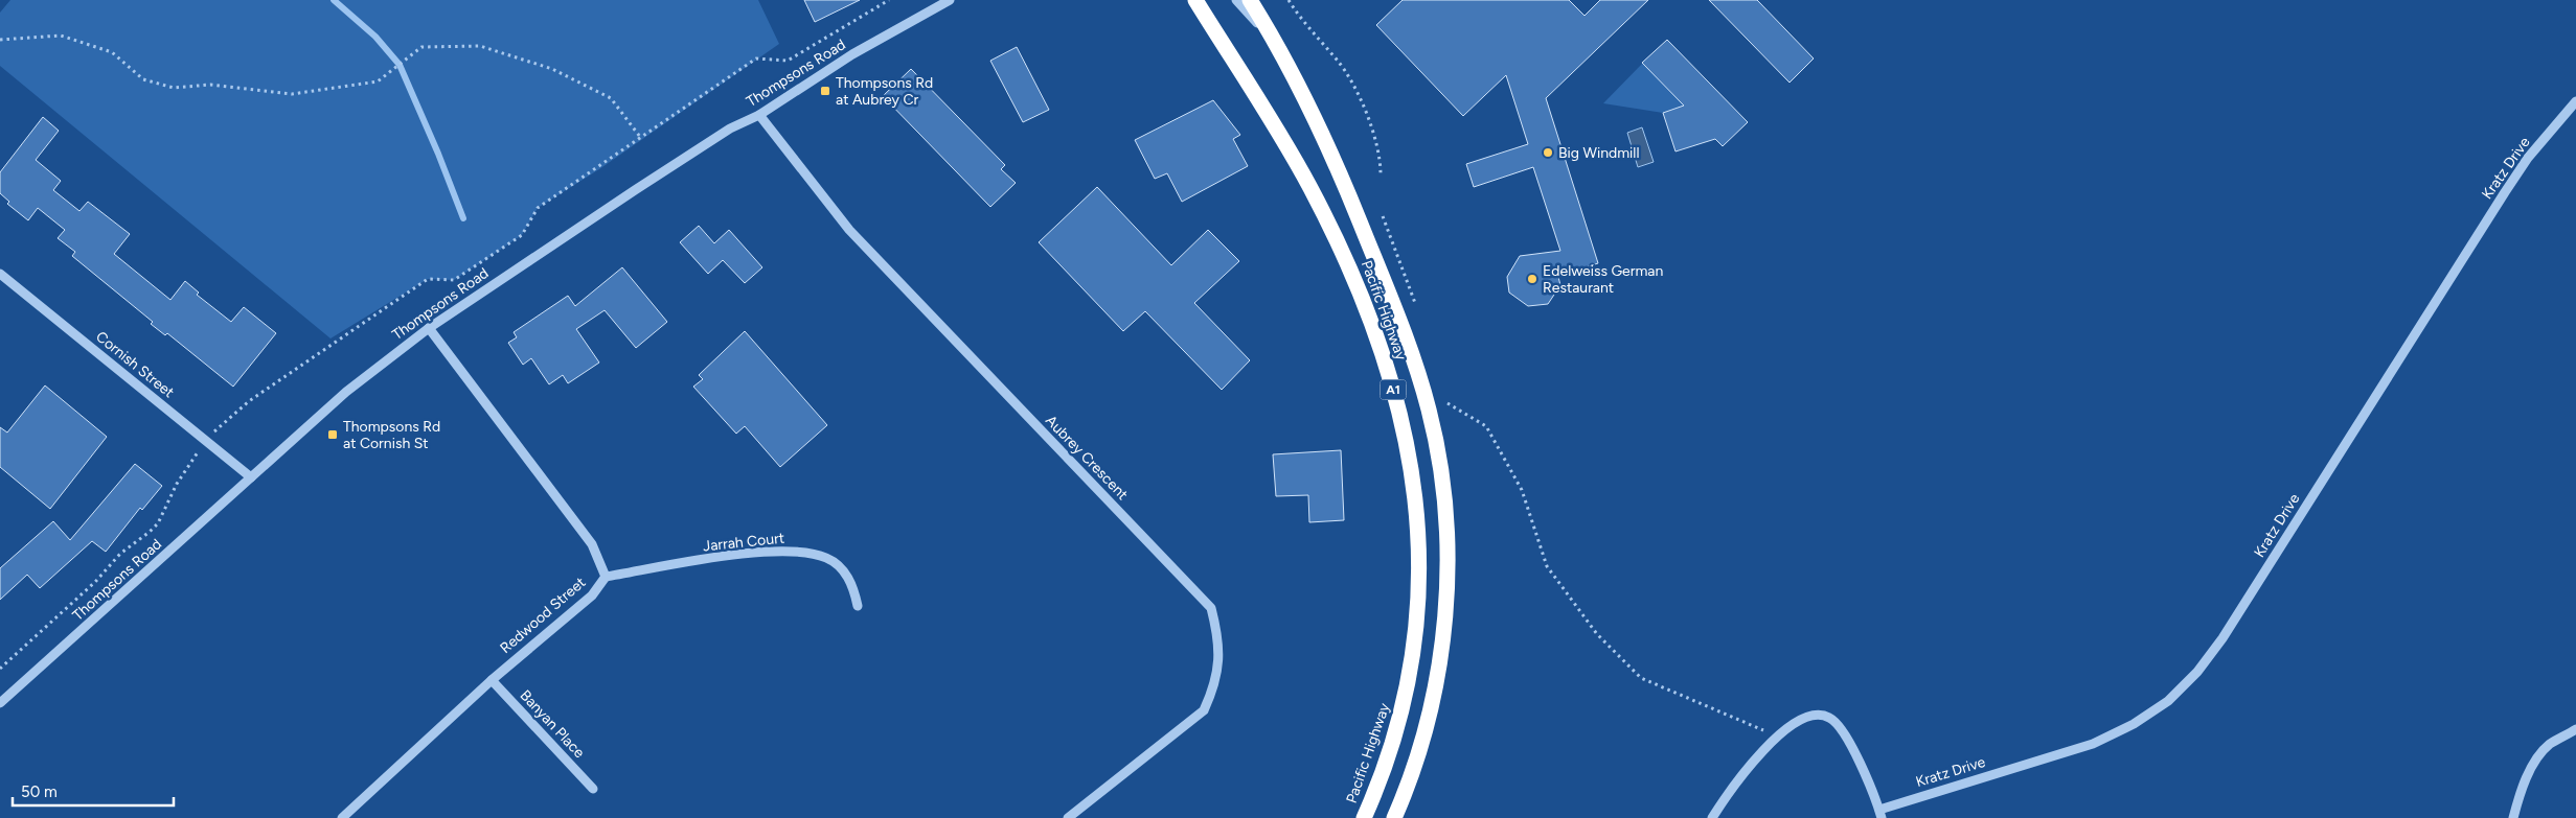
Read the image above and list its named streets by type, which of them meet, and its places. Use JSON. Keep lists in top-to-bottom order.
{
  "streets": {
    "highway": ["Pacific Highway", "A1"],
    "street": [
      "Thompsons Road",
      "Kratz Drive",
      "Cornish Street",
      "Aubrey Crescent",
      "Jarrah Court",
      "Redwood Street",
      "Banyan Place"
    ]
  },
  "crossings": [
    ["Thompsons Road", "Cornish Street"],
    ["Thompsons Road", "Aubrey Crescent"],
    ["Thompsons Road", "Redwood Street"],
    ["Jarrah Court", "Redwood Street"],
    ["Redwood Street", "Banyan Place"]
  ],
  "places": {
    "transit": ["Thompsons Rd at Aubrey Cr", "Thompsons Rd at Cornish St"],
    "other": ["Big Windmill", "Edelweiss German Restaurant"]
  },
  "scale_bar": "50 m"
}
